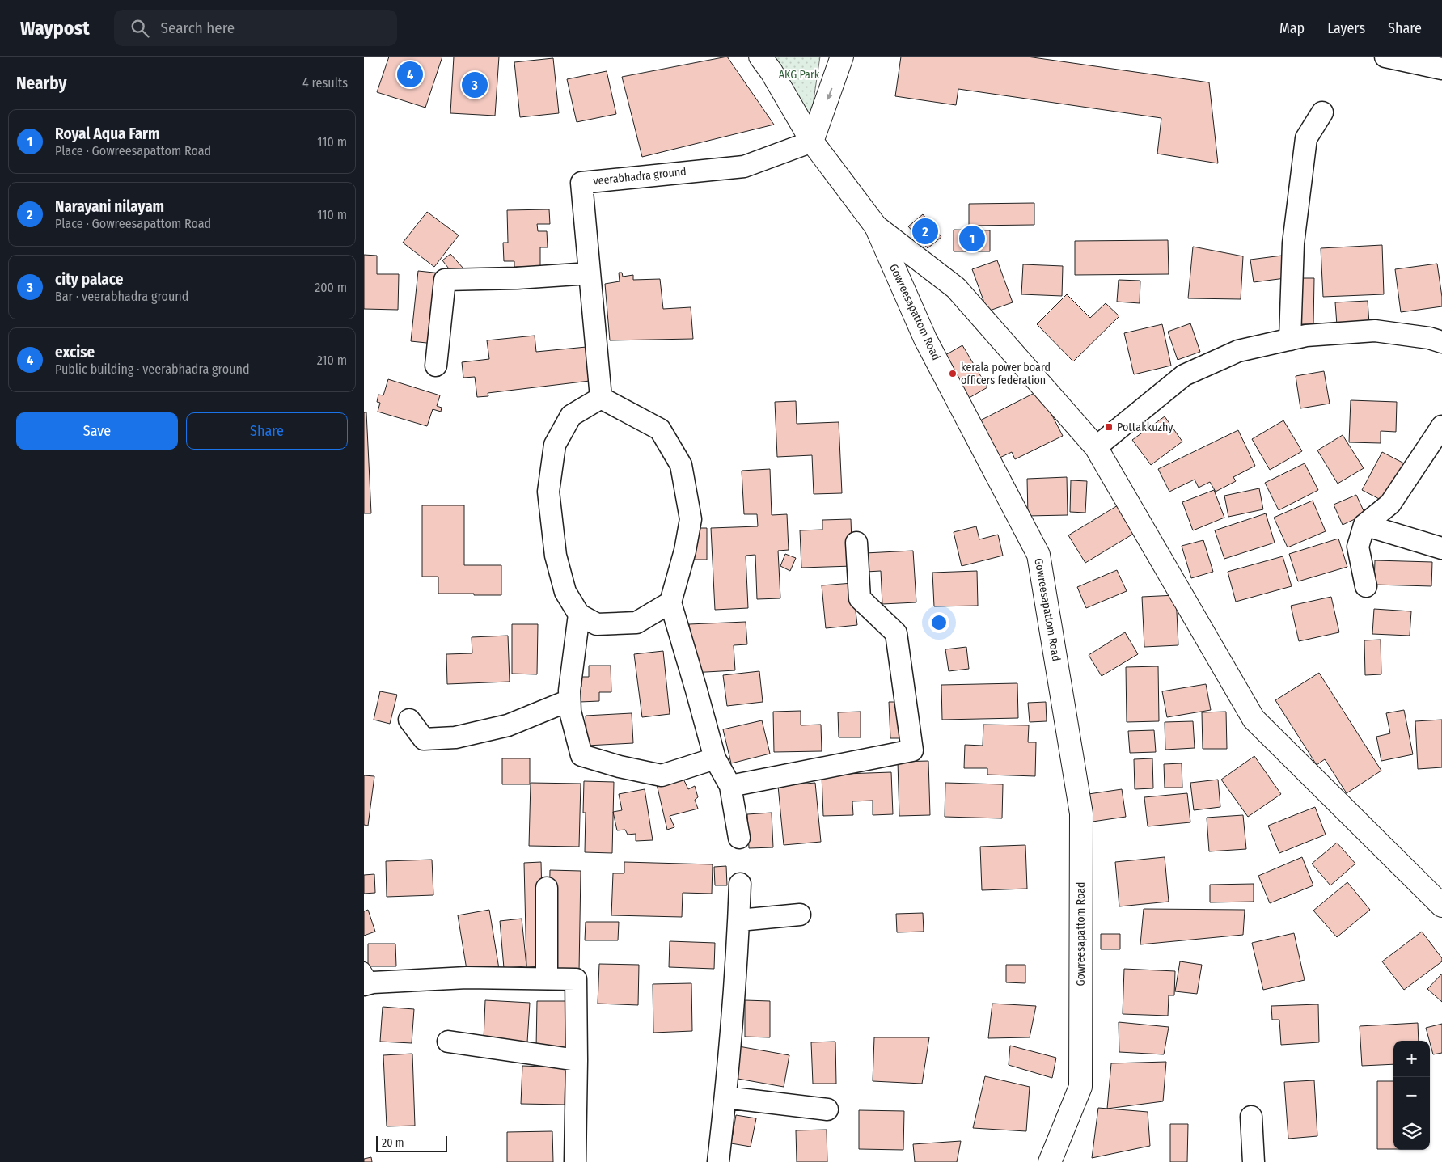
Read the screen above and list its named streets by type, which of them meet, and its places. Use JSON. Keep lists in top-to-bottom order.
{
  "streets": {
    "main road": ["Gowreesapattom Road"],
    "street": ["veerabhadra ground"]
  },
  "crossings": [
    ["veerabhadra ground", "Gowreesapattom Road"]
  ],
  "parks": ["AKG Park"],
  "places": {
    "other": ["kerala power board officers federation"],
    "transit": ["Pottakkuzhy"]
  },
  "scale_bar": "20 m",
  "page": {
    "header": "Waypost",
    "search": "Search here",
    "nav": ["Map", "Layers", "Share"],
    "heading": ["Nearby", "4 results"],
    "pins": [
      "4",
      "3",
      "2",
      "1"
    ],
    "list": [
      {
        "mark": "1",
        "name": "Royal Aqua Farm",
        "note": "Place · Gowreesapattom Road",
        "value": "110 m"
      },
      {
        "mark": "2",
        "name": "Narayani nilayam",
        "note": "Place · Gowreesapattom Road",
        "value": "110 m"
      },
      {
        "mark": "3",
        "name": "city palace",
        "note": "Bar · veerabhadra ground",
        "value": "200 m"
      },
      {
        "mark": "4",
        "name": "excise",
        "note": "Public building · veerabhadra ground",
        "value": "210 m"
      }
    ],
    "buttons": ["Save", "Share"],
    "map_buttons": ["+", "−"],
    "scale": "20 m"
  }
}
